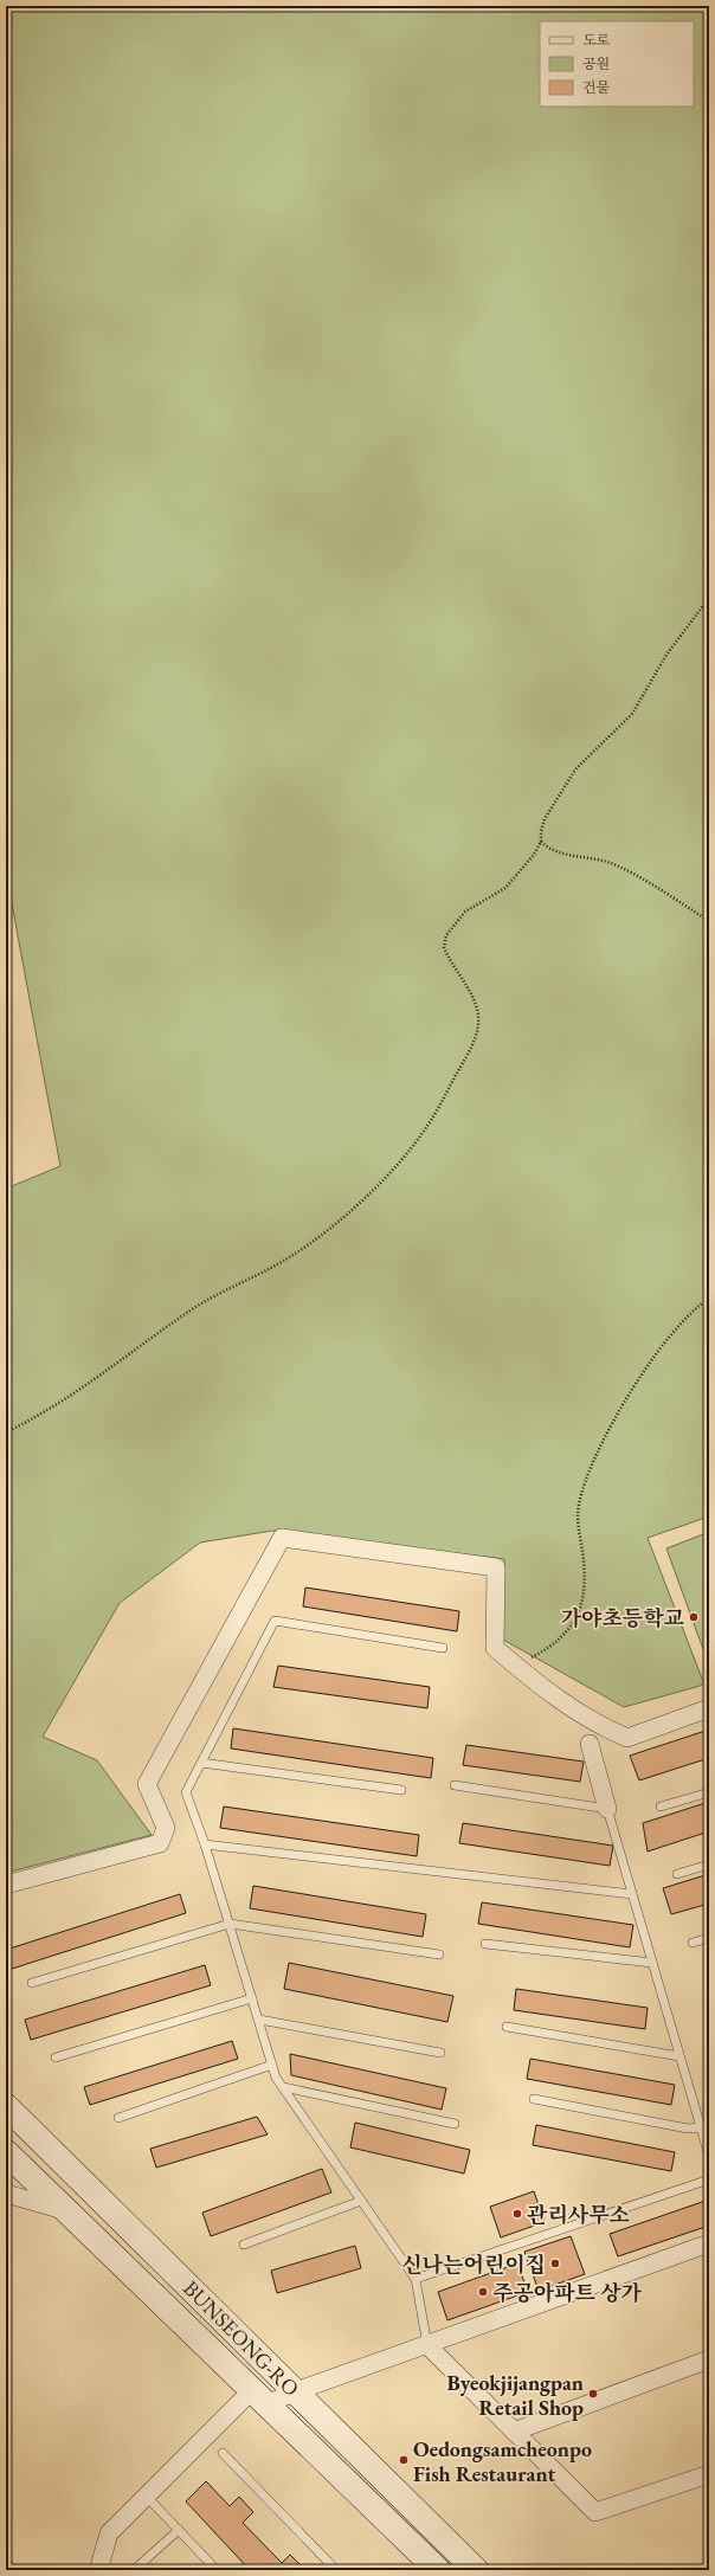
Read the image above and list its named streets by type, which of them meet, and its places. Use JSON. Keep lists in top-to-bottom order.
{
  "streets": {
    "main road": ["BUNSEONG-RO"]
  },
  "places": [
    "가야초등학교",
    "관리사무소",
    "신나는어린이집",
    "주공아파트 상가",
    "Byeokjijangpan Retail Shop",
    "Oedongsamcheonpo Fish Restaurant"
  ],
  "legend": ["도로", "공원", "건물"]
}
